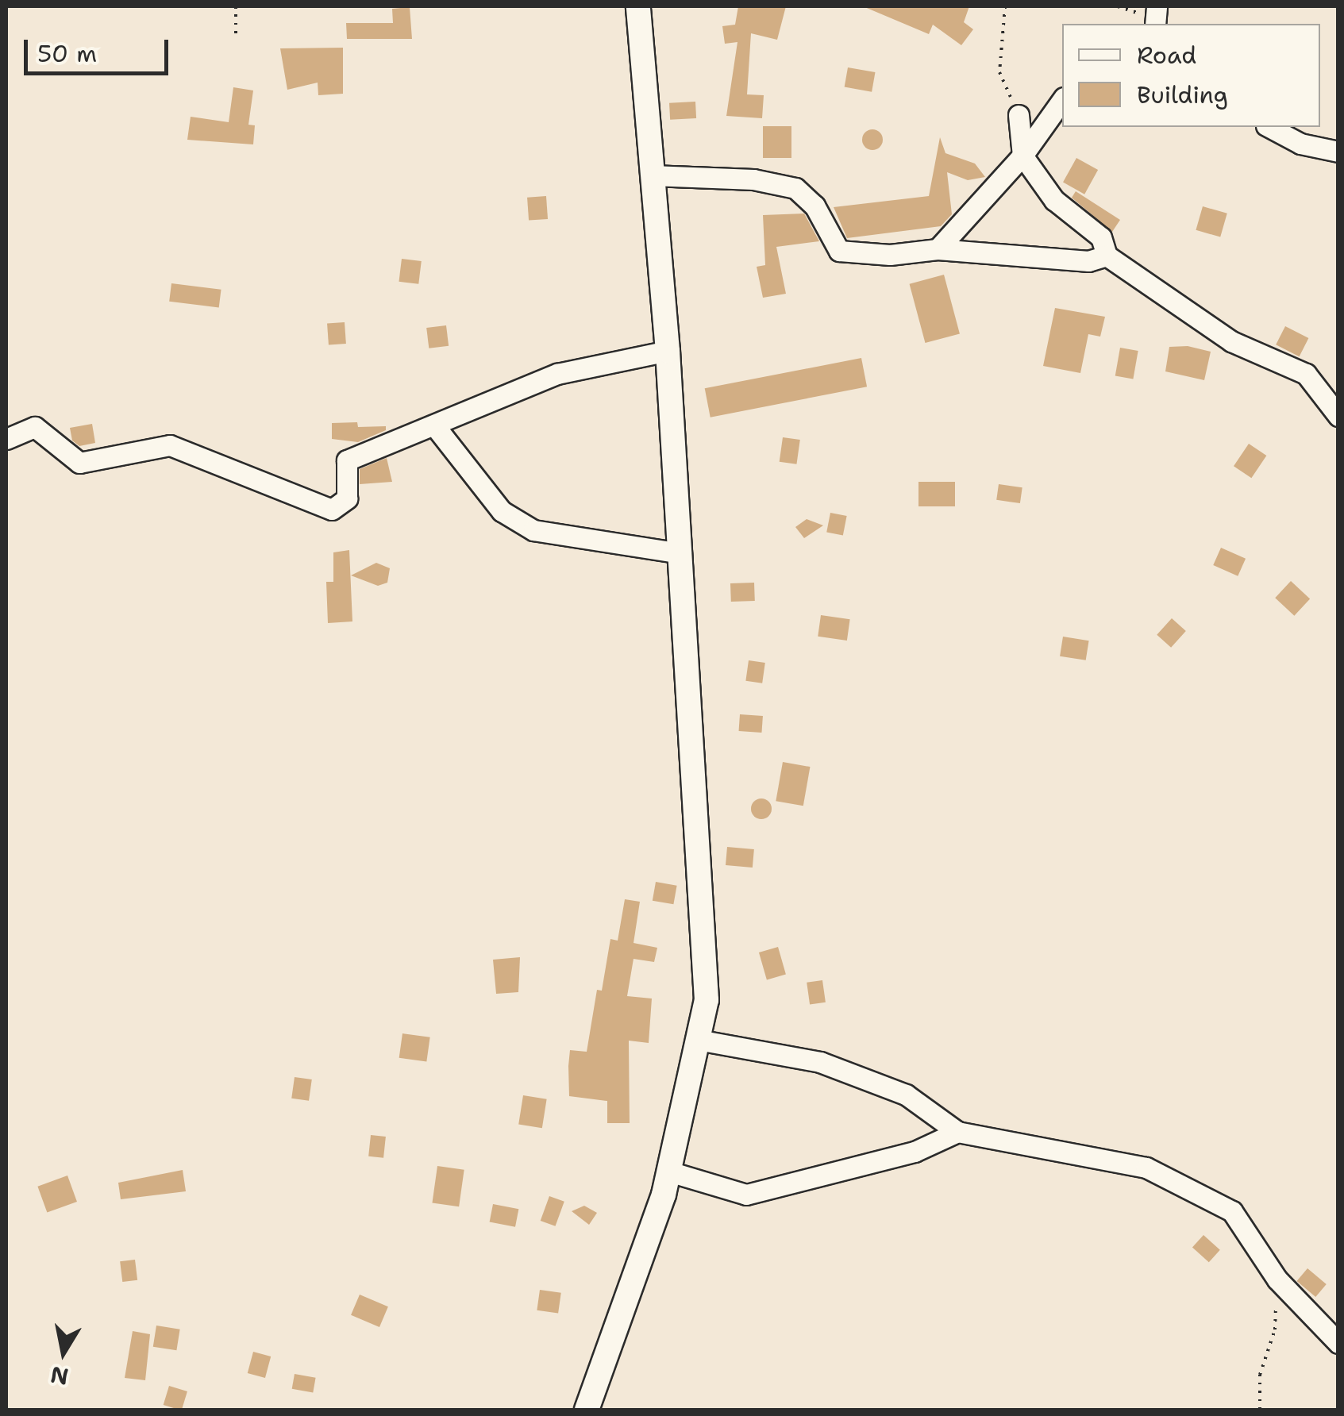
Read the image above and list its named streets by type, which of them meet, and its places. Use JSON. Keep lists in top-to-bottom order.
{
  "legend": ["Road", "Building"],
  "scale_bar": "50 m",
  "north": "bottom"
}
